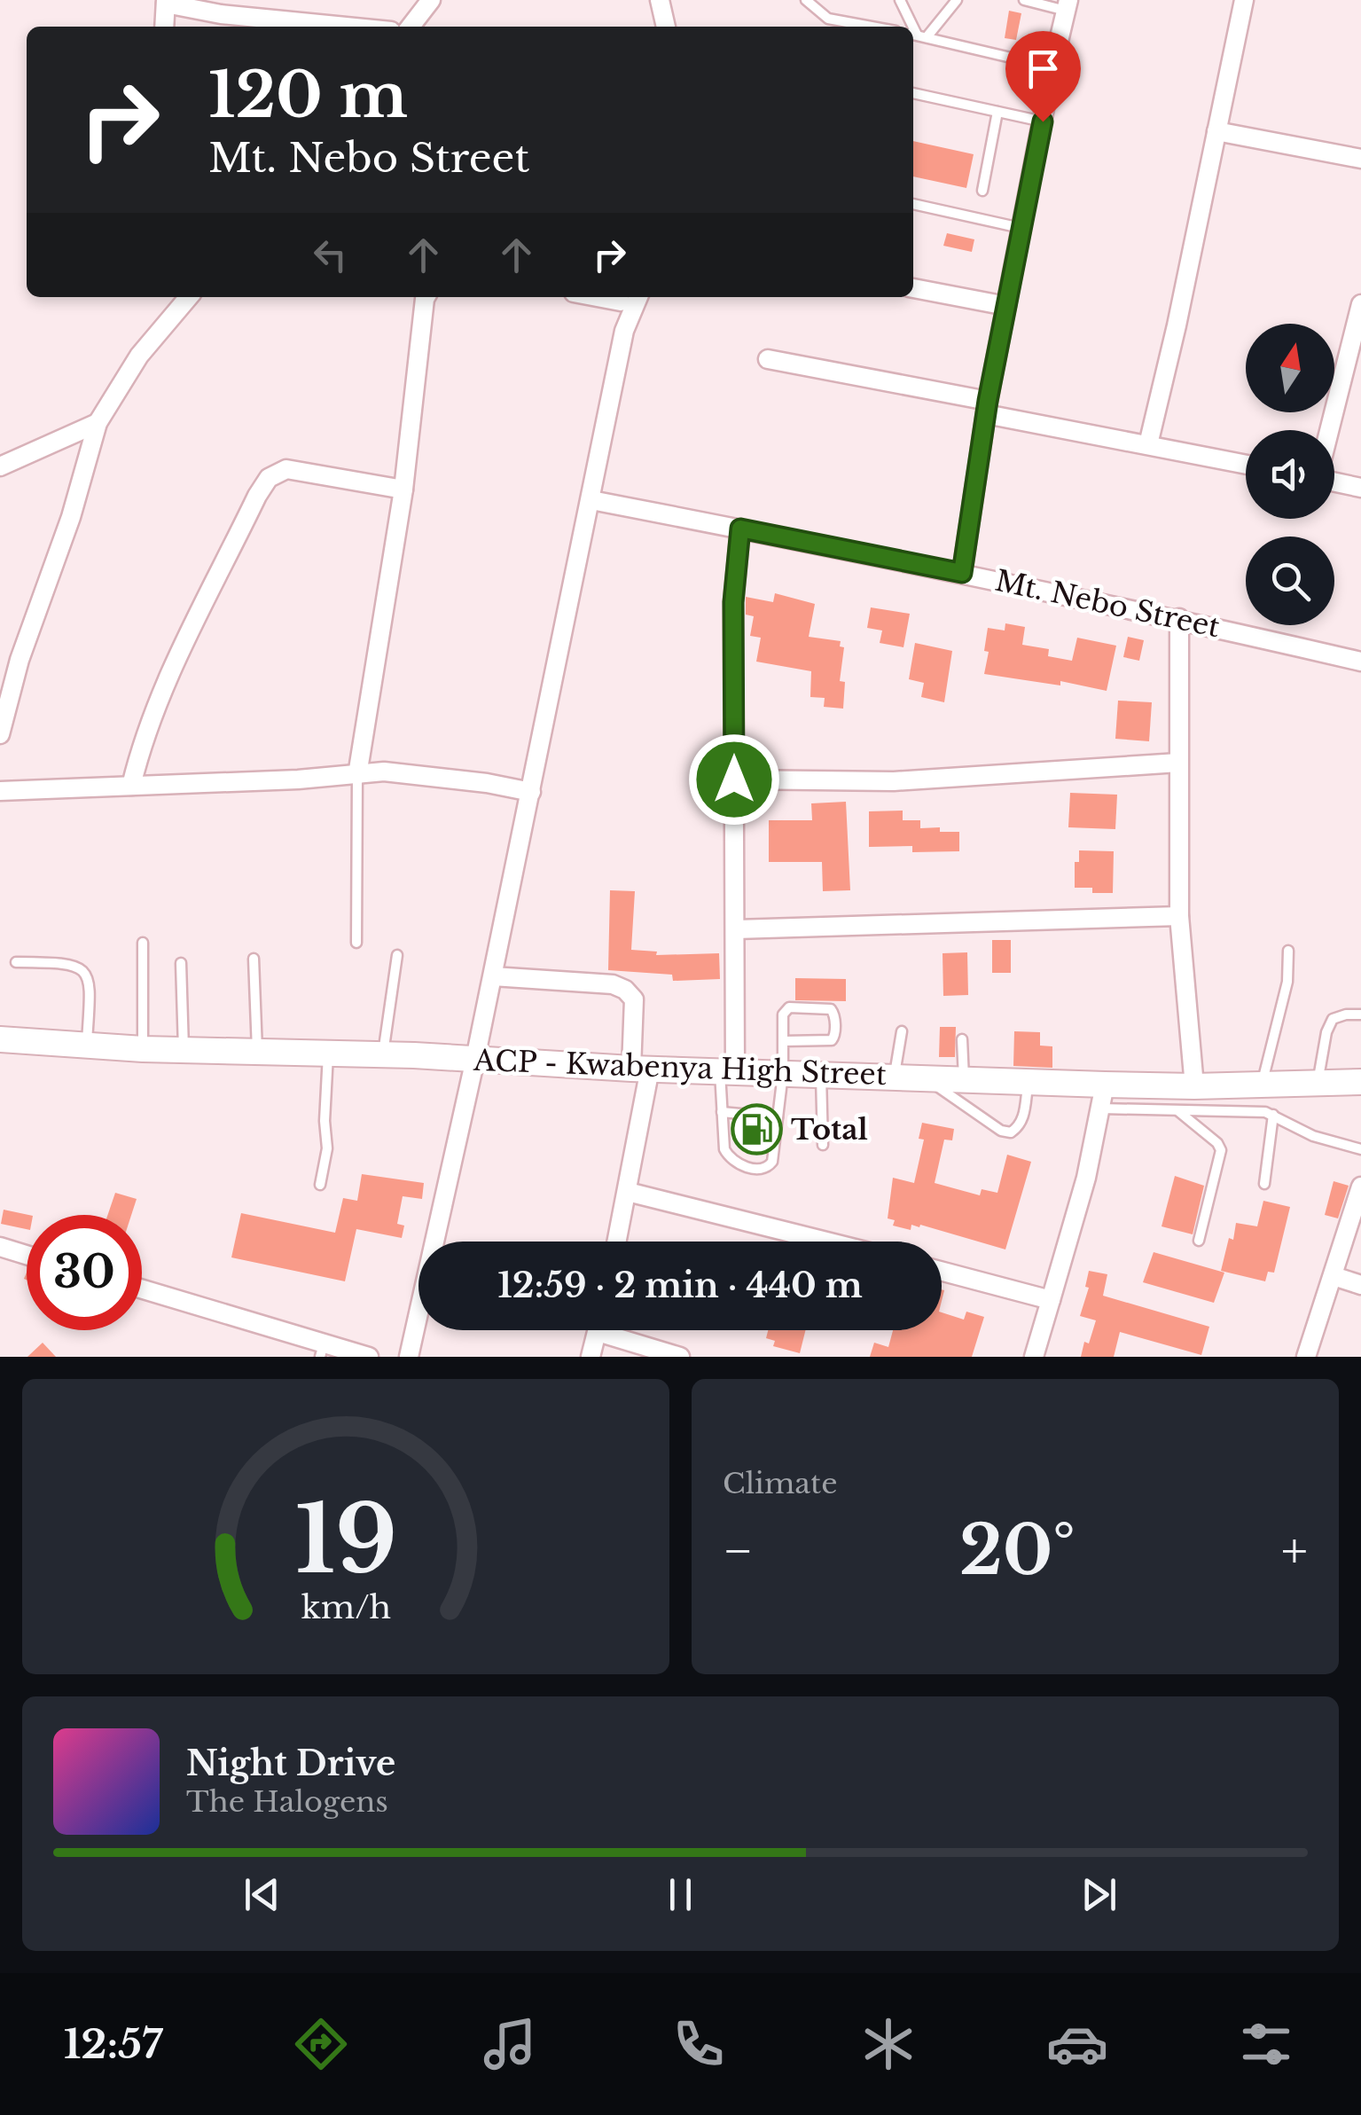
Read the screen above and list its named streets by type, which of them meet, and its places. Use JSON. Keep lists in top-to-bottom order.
{
  "streets": {
    "main road": ["ACP - Kwabenya High Street"],
    "street": ["Mt. Nebo Street"]
  },
  "places": {
    "fuel station": ["Total"]
  },
  "north": "top",
  "page": {
    "turn": ["120 m", "Mt. Nebo Street"],
    "limit": "30",
    "trip": "12:59 · 2 min · 440 m",
    "tile": "Climate",
    "heat": ["−", "20°", "+"],
    "song": ["Night Drive", "The Halogens"],
    "tabs": "12:57",
    "gauge": ["19", "km/h"]
  }
}
